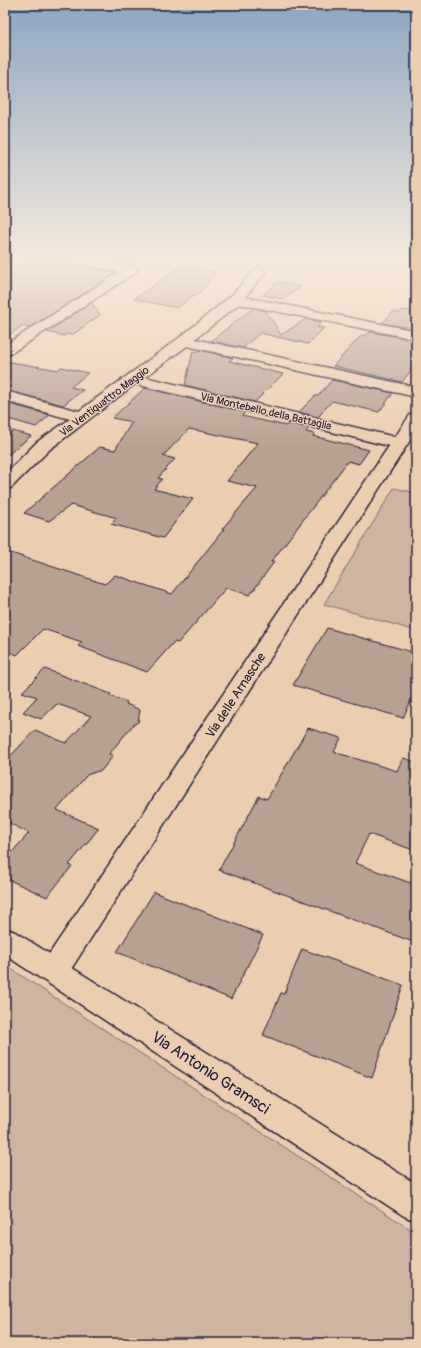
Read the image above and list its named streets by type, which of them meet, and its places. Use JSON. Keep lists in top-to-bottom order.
{
  "streets": {
    "street": [
      "Via Ventiquattro Maggio",
      "Via Montebello della Battaglia",
      "Via delle Arnasche",
      "Via Antonio Gramsci"
    ]
  },
  "crossings": [
    ["Via Ventiquattro Maggio", "Via Montebello della Battaglia"],
    ["Via Montebello della Battaglia", "Via delle Arnasche"],
    ["Via delle Arnasche", "Via Antonio Gramsci"]
  ]
}
